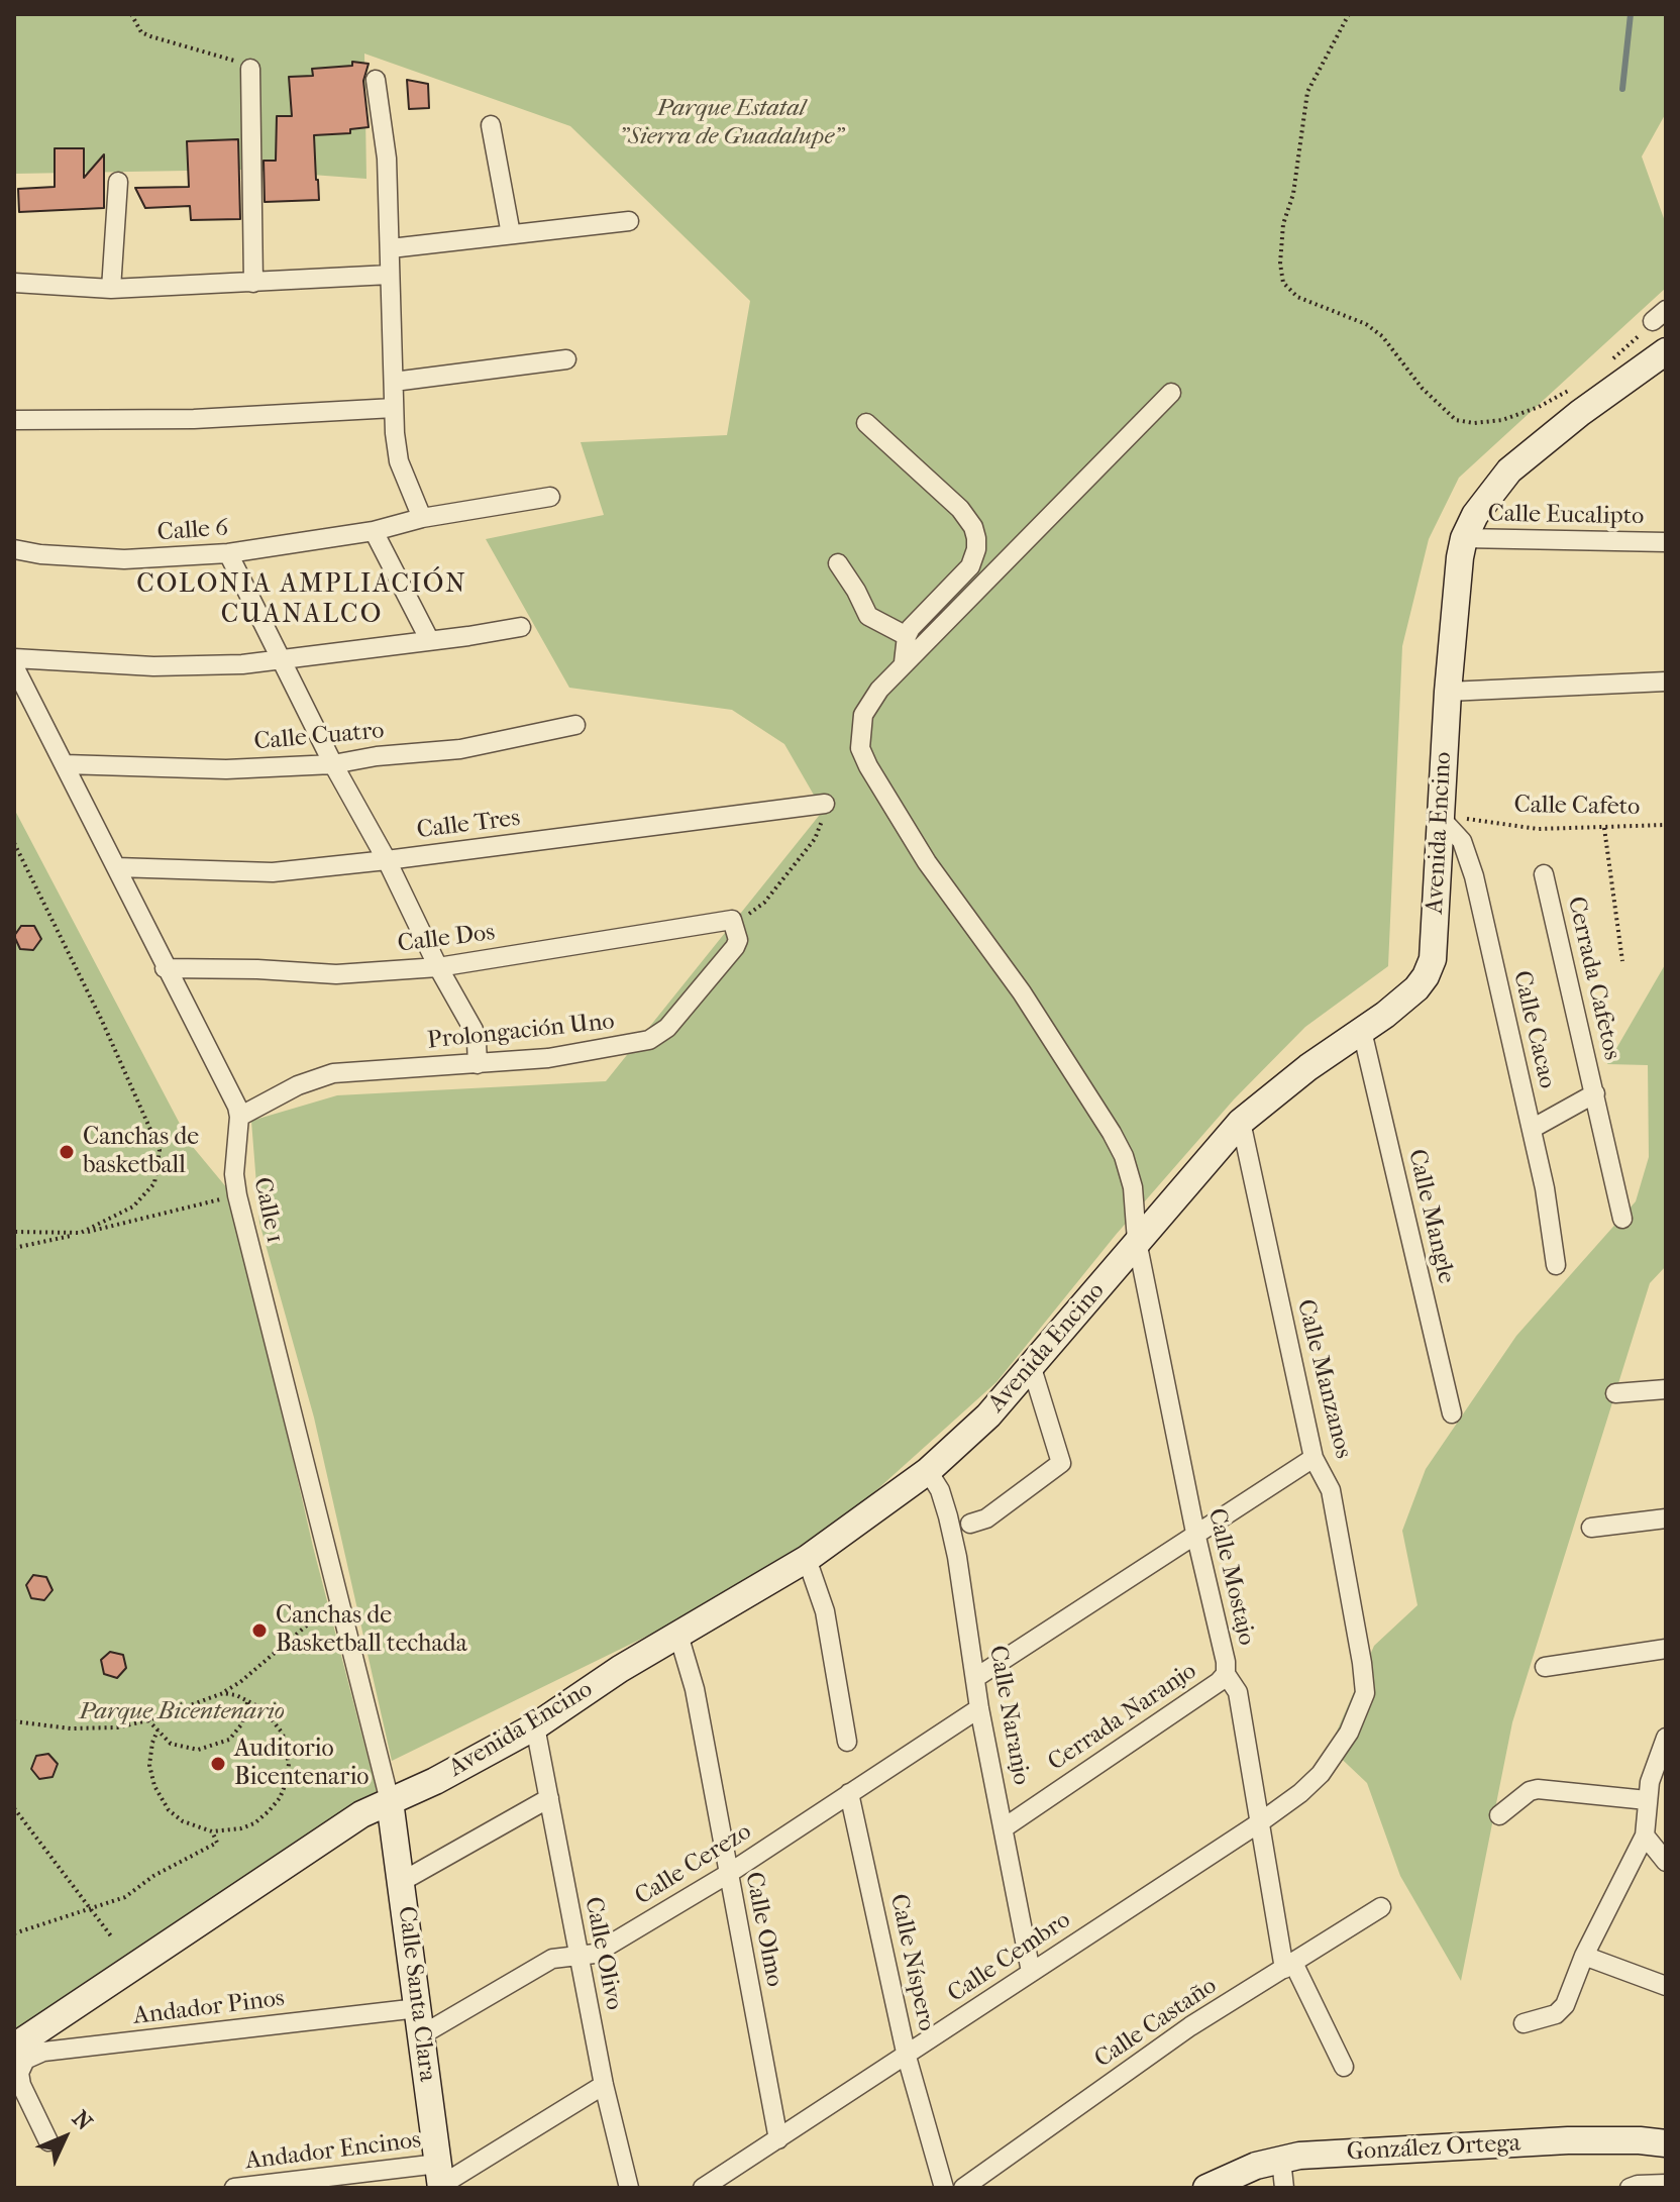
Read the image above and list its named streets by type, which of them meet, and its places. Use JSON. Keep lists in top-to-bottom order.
{
  "streets": {
    "main road": ["Avenida Encino", "Calle Santa Clara", "González Ortega"],
    "street": [
      "Calle Eucalipto",
      "Calle 6",
      "Calle Cuatro",
      "Calle Tres",
      "Calle Dos",
      "Cerrada Cafetos",
      "Calle Cacao",
      "Prolongación Uno",
      "Calle 1",
      "Calle Mangle",
      "Calle Manzanos",
      "Calle Mostajo",
      "Calle Naranjo",
      "Cerrada Naranjo",
      "Calle Cerezo",
      "Calle Olmo",
      "Calle Olivo",
      "Calle Cembro",
      "Calle Níspero",
      "Andador Pinos",
      "Calle Castaño",
      "Andador Encinos"
    ],
    "path": ["Calle Cafeto"]
  },
  "crossings": [
    ["Calle Eucalipto", "Avenida Encino"],
    ["Calle Cuatro", "Calle 1"],
    ["Calle Cafeto", "Avenida Encino"],
    ["Calle Cafeto", "Calle Cacao"],
    ["Calle Tres", "Calle 1"],
    ["Avenida Encino", "Calle Cacao"],
    ["Avenida Encino", "Calle 1"],
    ["Avenida Encino", "Calle Mangle"],
    ["Avenida Encino", "Calle Manzanos"],
    ["Avenida Encino", "Calle Mostajo"],
    ["Avenida Encino", "Calle Naranjo"],
    ["Avenida Encino", "Calle Olmo"],
    ["Avenida Encino", "Calle Olivo"],
    ["Avenida Encino", "Calle Santa Clara"],
    ["Avenida Encino", "Andador Pinos"],
    ["Calle Dos", "Prolongación Uno"],
    ["Calle Dos", "Calle 1"],
    ["Cerrada Cafetos", "Calle Cacao"],
    ["Prolongación Uno", "Calle 1"],
    ["Calle 1", "Calle Santa Clara"],
    ["Calle Manzanos", "Calle Cembro"],
    ["Calle Mostajo", "Cerrada Naranjo"],
    ["Calle Mostajo", "Calle Cembro"],
    ["Calle Mostajo", "Calle Castaño"],
    ["Calle Naranjo", "Cerrada Naranjo"],
    ["Calle Naranjo", "Calle Cerezo"],
    ["Calle Naranjo", "Calle Cembro"],
    ["Calle Cerezo", "Calle Olmo"],
    ["Calle Cerezo", "Calle Olivo"],
    ["Calle Cerezo", "Calle Níspero"],
    ["Calle Cerezo", "Calle Santa Clara"],
    ["Calle Olmo", "Calle Cembro"],
    ["Calle Cembro", "Calle Níspero"],
    ["Calle Santa Clara", "Andador Pinos"],
    ["Calle Santa Clara", "Andador Encinos"]
  ],
  "districts": ["COLONIA AMPLIACIÓN CUANALCO"],
  "parks": ["Parque Estatal \"Sierra de Guadalupe\"", "Parque Bicentenario"],
  "places": ["Canchas de basketball", "Canchas de Basketball techada", "Auditorio Bicentenario"],
  "north": "top right"
}
